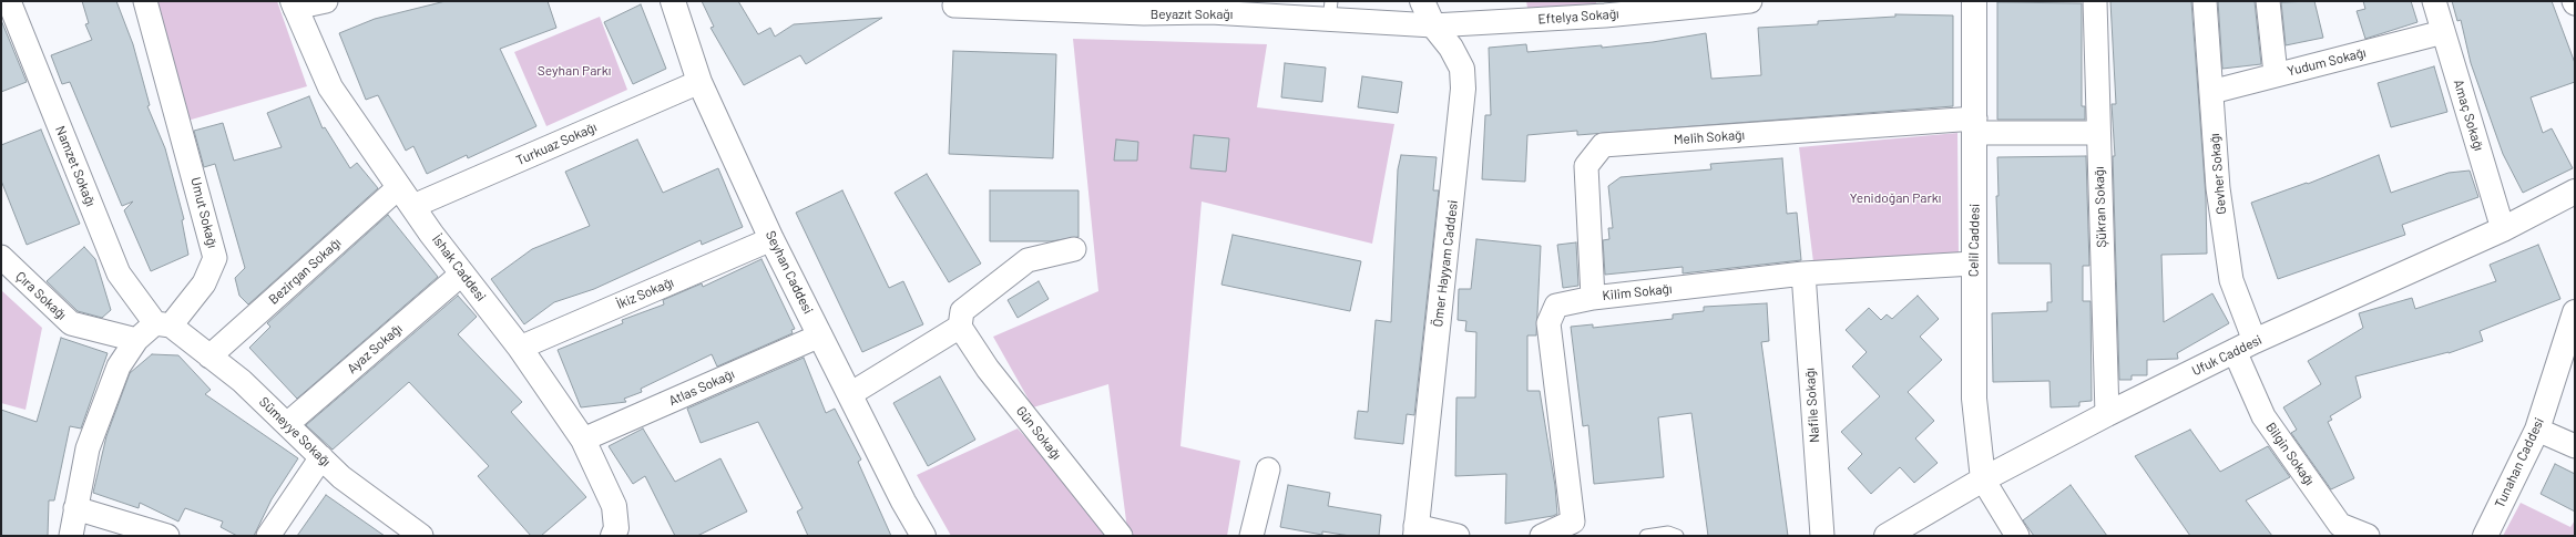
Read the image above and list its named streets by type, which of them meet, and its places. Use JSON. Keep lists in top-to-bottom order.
{
  "streets": {
    "street": [
      "Beyazıt Sokağı",
      "Eftelya Sokağı",
      "Yudum Sokağı",
      "Amaç Sokağı",
      "Melih Sokağı",
      "Turkuaz Sokağı",
      "Namzet Sokağı",
      "Gevher Sokağı",
      "Şükran Sokağı",
      "Umut Sokağı",
      "Celil Caddesi",
      "Ömer Hayyam Caddesi",
      "İshak Caddesi",
      "Bezirgan Sokağı",
      "Seyhan Caddesi",
      "Kilim Sokağı",
      "İkiz Sokağı",
      "Çıra Sokağı",
      "Ayaz Sokağı",
      "Ufuk Caddesi",
      "Atlas Sokağı",
      "Nafile Sokağı",
      "Sümeyye Sokağı",
      "Gün Sokağı",
      "Bilgin Sokağı",
      "Tunahan Caddesi"
    ]
  },
  "crossings": [
    ["Beyazıt Sokağı", "Eftelya Sokağı"],
    ["Beyazıt Sokağı", "Ömer Hayyam Caddesi"],
    ["Eftelya Sokağı", "Ömer Hayyam Caddesi"],
    ["Yudum Sokağı", "Amaç Sokağı"],
    ["Yudum Sokağı", "Gevher Sokağı"],
    ["Amaç Sokağı", "Ufuk Caddesi"],
    ["Melih Sokağı", "Şükran Sokağı"],
    ["Melih Sokağı", "Celil Caddesi"],
    ["Melih Sokağı", "Kilim Sokağı"],
    ["Turkuaz Sokağı", "İshak Caddesi"],
    ["Turkuaz Sokağı", "Seyhan Caddesi"],
    ["Namzet Sokağı", "Umut Sokağı"],
    ["Namzet Sokağı", "Sümeyye Sokağı"],
    ["Gevher Sokağı", "Ufuk Caddesi"],
    ["Gevher Sokağı", "Bilgin Sokağı"],
    ["Şükran Sokağı", "Ufuk Caddesi"],
    ["Umut Sokağı", "Çıra Sokağı"],
    ["Umut Sokağı", "Sümeyye Sokağı"],
    ["Celil Caddesi", "Kilim Sokağı"],
    ["Celil Caddesi", "Ufuk Caddesi"],
    ["İshak Caddesi", "Bezirgan Sokağı"],
    ["İshak Caddesi", "İkiz Sokağı"],
    ["İshak Caddesi", "Ayaz Sokağı"],
    ["İshak Caddesi", "Atlas Sokağı"],
    ["Bezirgan Sokağı", "Sümeyye Sokağı"],
    ["Seyhan Caddesi", "İkiz Sokağı"],
    ["Seyhan Caddesi", "Atlas Sokağı"],
    ["Kilim Sokağı", "Nafile Sokağı"],
    ["Ayaz Sokağı", "Sümeyye Sokağı"],
    ["Ufuk Caddesi", "Bilgin Sokağı"]
  ],
  "parks": ["Seyhan Parkı", "Yenidoğan Parkı"]
}
